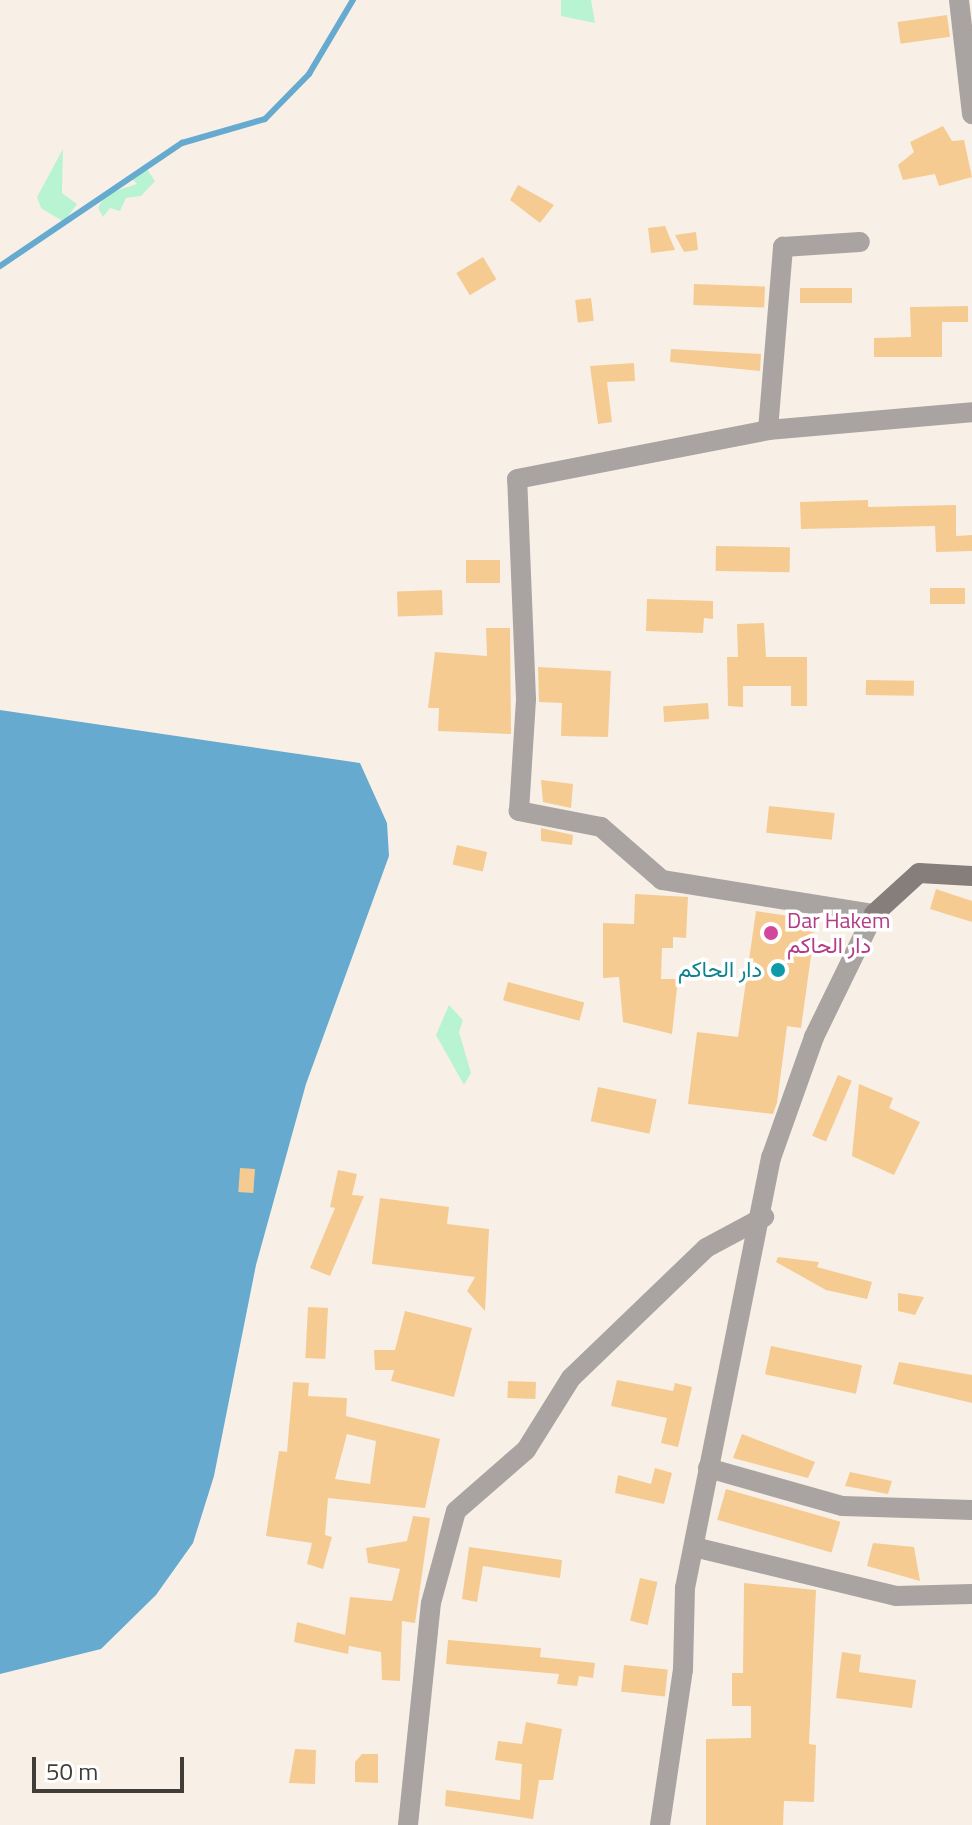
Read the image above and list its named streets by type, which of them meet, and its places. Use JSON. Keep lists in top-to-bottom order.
{
  "places": ["Dar Hakem دار الحاكم", "دار الحاكم"],
  "scale_bar": "50 m"
}
